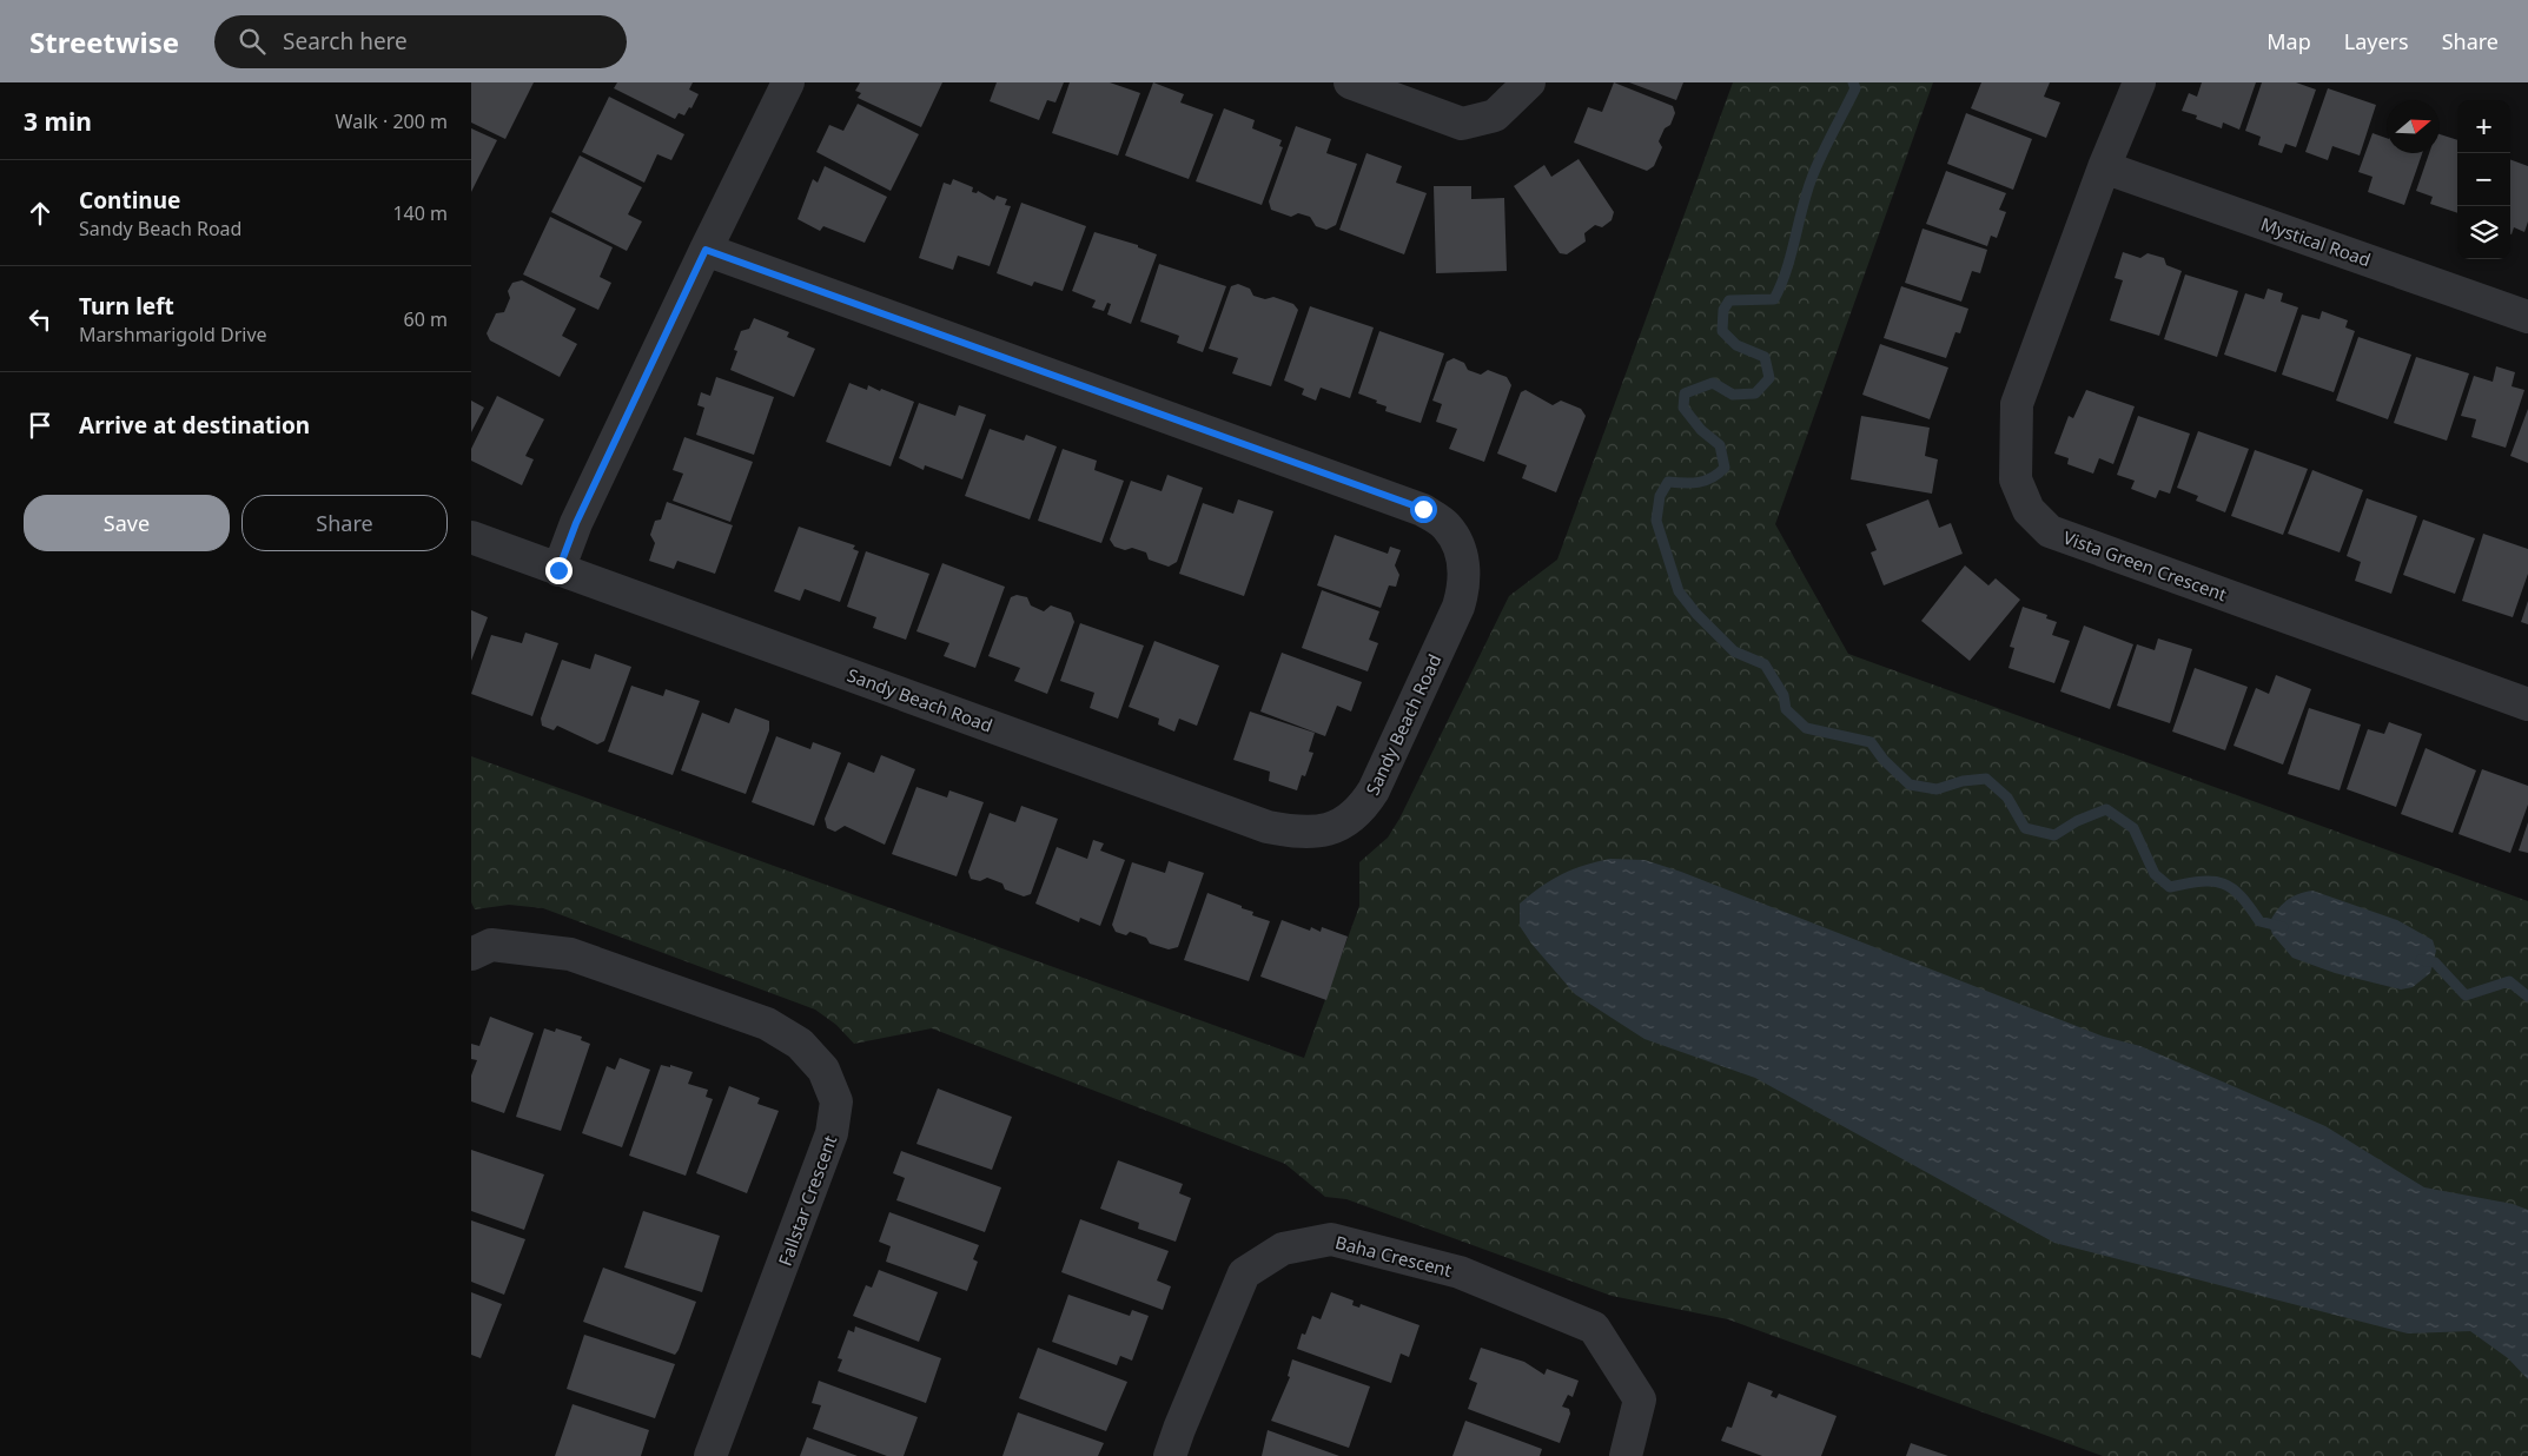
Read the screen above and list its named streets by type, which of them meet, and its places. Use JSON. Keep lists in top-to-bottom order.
{
  "streets": {
    "street": [
      "Mystical Road",
      "Vista Green Crescent",
      "Sandy Beach Road",
      "Fallstar Crescent",
      "Baha Crescent"
    ]
  },
  "crossings": [
    ["Mystical Road", "Vista Green Crescent"]
  ],
  "north": "right",
  "page": {
    "header": "Streetwise",
    "search": "Search here",
    "nav": ["Map", "Layers", "Share"],
    "heading": ["3 min", "Walk · 200 m"],
    "map_buttons": ["+", "−"],
    "list": [
      ["Continue", "Sandy Beach Road", "140 m"],
      ["Turn left", "Marshmarigold Drive", "60 m"],
      "Arrive at destination"
    ],
    "buttons": ["Save", "Share"]
  }
}
